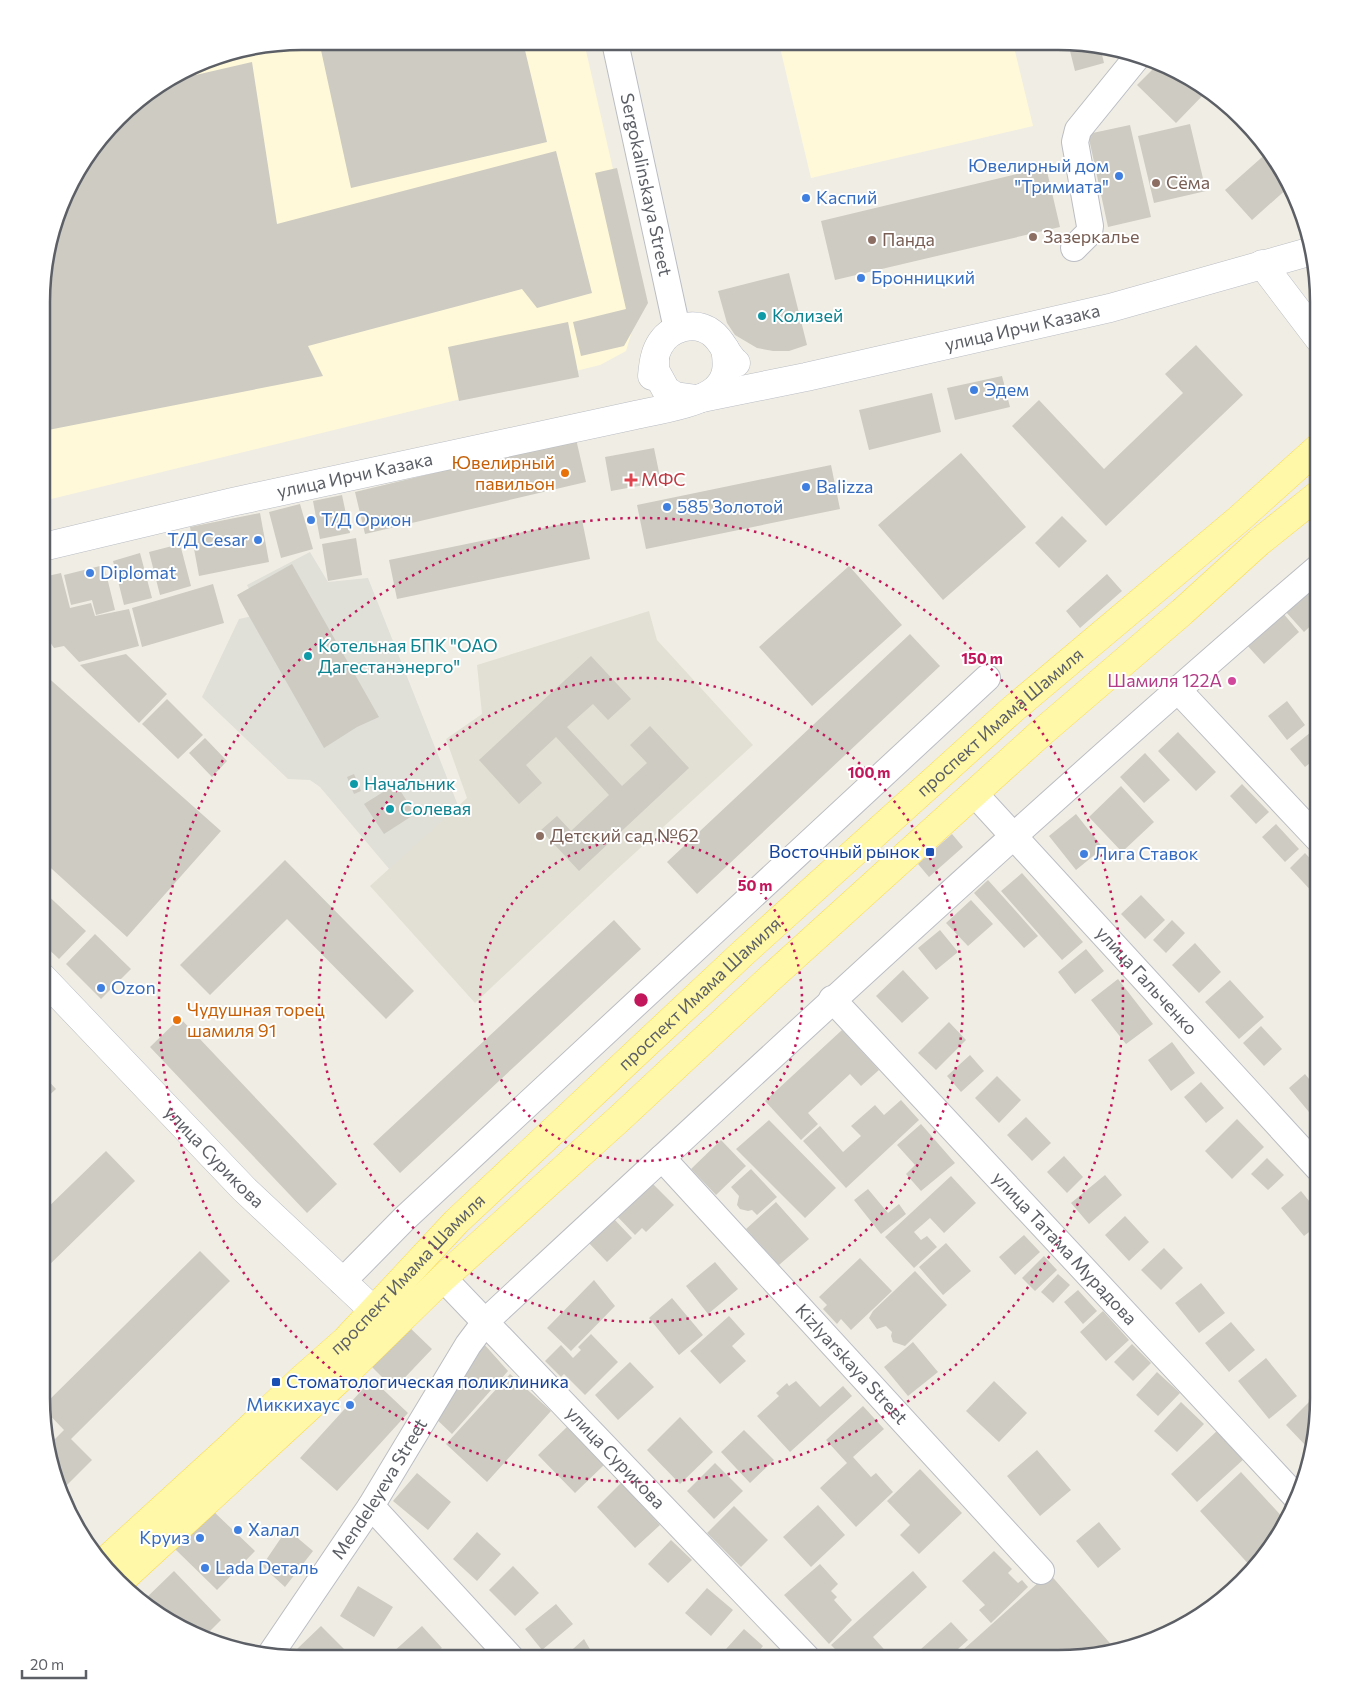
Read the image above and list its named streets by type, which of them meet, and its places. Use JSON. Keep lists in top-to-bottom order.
{
  "streets": {
    "main road": ["улица Ирчи Казака", "проспект Имама Шамиля", "улица Сурикова"],
    "street": [
      "Sergokalinskaya Street",
      "улица Гальченко",
      "улица Татама Мурадова",
      "Kizlyarskaya Street",
      "Mendeleyeva Street"
    ]
  },
  "crossings": [
    ["Sergokalinskaya Street", "улица Ирчи Казака"],
    ["проспект Имама Шамиля", "улица Гальченко"],
    ["проспект Имама Шамиля", "улица Сурикова"],
    ["улица Гальченко", "Mendeleyeva Street"],
    ["улица Сурикова", "Mendeleyeva Street"],
    ["улица Татама Мурадова", "Mendeleyeva Street"],
    ["Kizlyarskaya Street", "Mendeleyeva Street"]
  ],
  "places": {
    "other": [
      "Ювелирный дом \"Тримиата\"",
      "Сёма",
      "Каспий",
      "Зазеркалье",
      "Панда",
      "Бронницкий",
      "Колизей",
      "Эдем",
      "Ювелирный павильон",
      "Balizza",
      "585 Золотой",
      "Т/Д Орион",
      "Т/Д Cesar",
      "Diplomat",
      "Котельная БПК \"ОАО Дагестанэнерго\"",
      "Шамиля 122А",
      "Начальник",
      "Солевая",
      "Детский сад №62",
      "Лига Ставок",
      "Ozon",
      "Чудушная торец шамиля 91",
      "Миккихаус",
      "Халал",
      "Круиз",
      "Lada Dеталь"
    ],
    "health": ["МФС"],
    "transit": ["Восточный рынок", "Стоматологическая поликлиника"]
  },
  "scale_bar": "20 m",
  "rings": ["150 m", "100 m", "50 m"]
}
